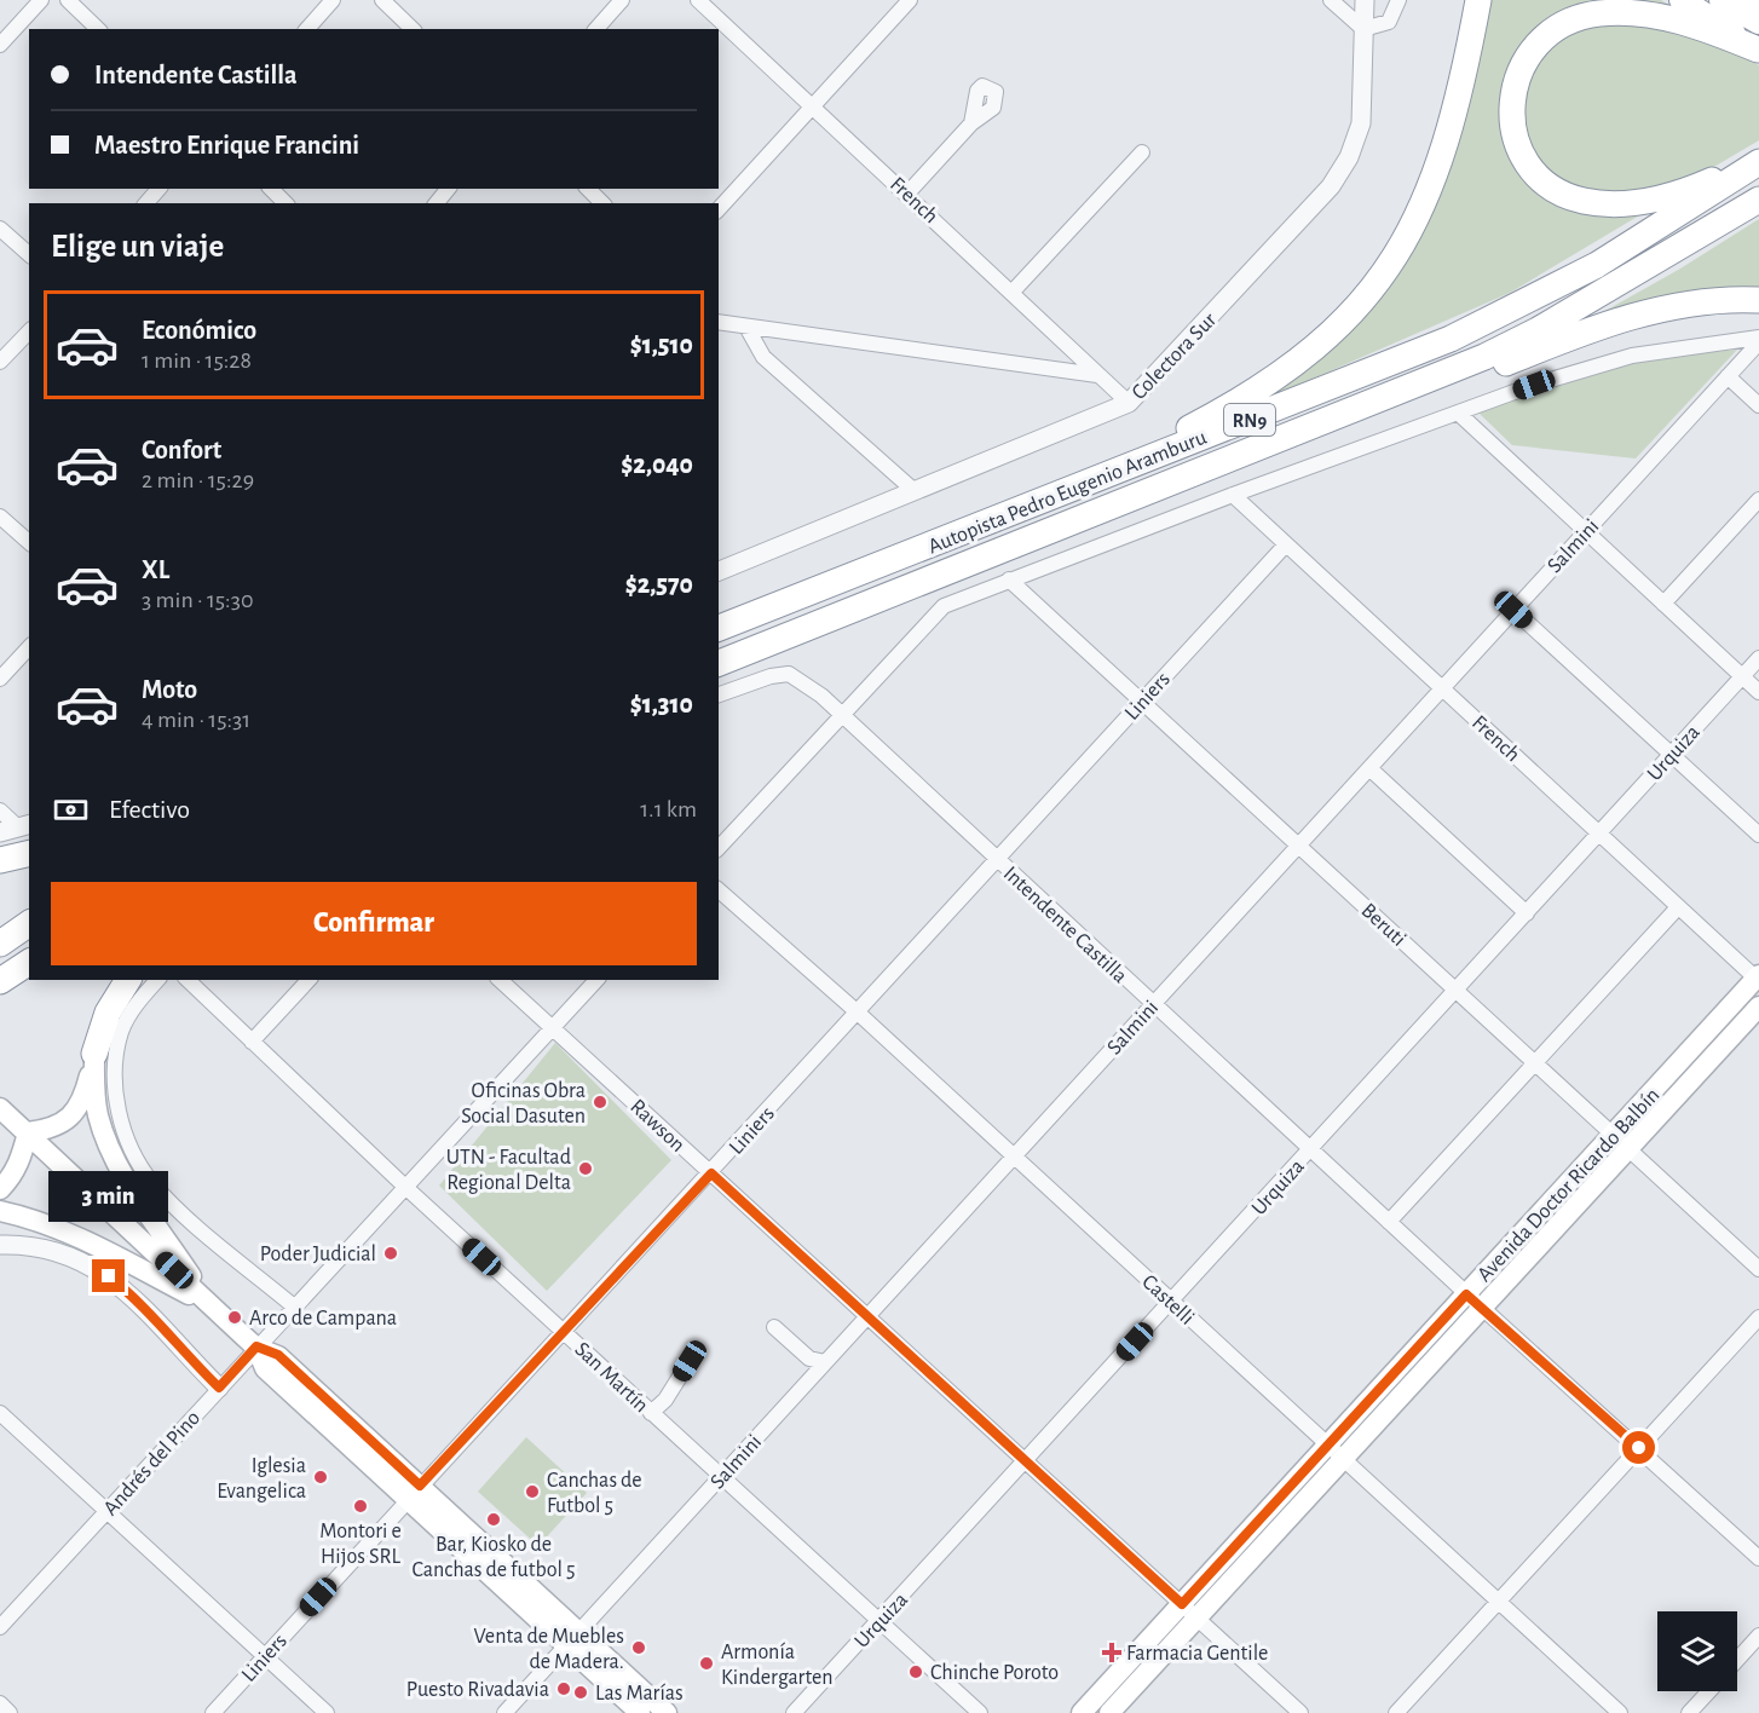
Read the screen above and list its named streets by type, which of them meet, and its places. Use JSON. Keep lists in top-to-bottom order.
{
  "streets": {
    "highway": ["RN9", "Autopista Pedro Eugenio Aramburu"],
    "main road": ["Avenida Doctor Ricardo Balbín"],
    "street": [
      "French",
      "Colectora Sur",
      "Salmini",
      "Liniers",
      "Urquiza",
      "Intendente Castilla",
      "Beruti",
      "Rawson",
      "Castelli",
      "San Martín",
      "Andrés del Pino"
    ]
  },
  "crossings": [
    ["French", "Colectora Sur"],
    ["French", "Salmini"],
    ["French", "Liniers"],
    ["French", "Urquiza"],
    ["French", "Avenida Doctor Ricardo Balbín"],
    ["Salmini", "Intendente Castilla"],
    ["Salmini", "Beruti"],
    ["Salmini", "Rawson"],
    ["Salmini", "Castelli"],
    ["Salmini", "San Martín"],
    ["Liniers", "Intendente Castilla"],
    ["Liniers", "Beruti"],
    ["Liniers", "Rawson"],
    ["Liniers", "Castelli"],
    ["Liniers", "San Martín"],
    ["Urquiza", "Intendente Castilla"],
    ["Urquiza", "Beruti"],
    ["Urquiza", "Rawson"],
    ["Urquiza", "Castelli"],
    ["Urquiza", "San Martín"],
    ["Intendente Castilla", "Avenida Doctor Ricardo Balbín"],
    ["Beruti", "Avenida Doctor Ricardo Balbín"],
    ["Rawson", "Avenida Doctor Ricardo Balbín"],
    ["Rawson", "Andrés del Pino"],
    ["Avenida Doctor Ricardo Balbín", "Castelli"],
    ["San Martín", "Andrés del Pino"]
  ],
  "places": {
    "other": [
      "Oficinas Obra Social Dasuten",
      "UTN - Facultad Regional Delta",
      "Poder Judicial",
      "Arco de Campana",
      "Iglesia Evangelica",
      "Canchas de Futbol 5",
      "Montori e Hijos SRL",
      "Bar, Kiosko de Canchas de futbol 5",
      "Venta de Muebles de Madera.",
      "Armonía Kindergarten",
      "Chinche Poroto",
      "Puesto Rivadavia",
      "Las Marías"
    ],
    "health": ["Farmacia Gentile"]
  },
  "page": {
    "banner": ["Intendente Castilla", "Maestro Enrique Francini"],
    "heading": "Elige un viaje",
    "list": [
      {
        "name": "Económico",
        "note": "1 min · 15:28",
        "value": "$1,510"
      },
      {
        "name": "Confort",
        "note": "2 min · 15:29",
        "value": "$2,040"
      },
      {
        "name": "XL",
        "note": "3 min · 15:30",
        "value": "$2,570"
      },
      {
        "name": "Moto",
        "note": "4 min · 15:31",
        "value": "$1,310"
      }
    ],
    "pay": ["Efectivo", "1.1 km"],
    "buttons": "Confirmar",
    "bubble": "3 min"
  }
}
